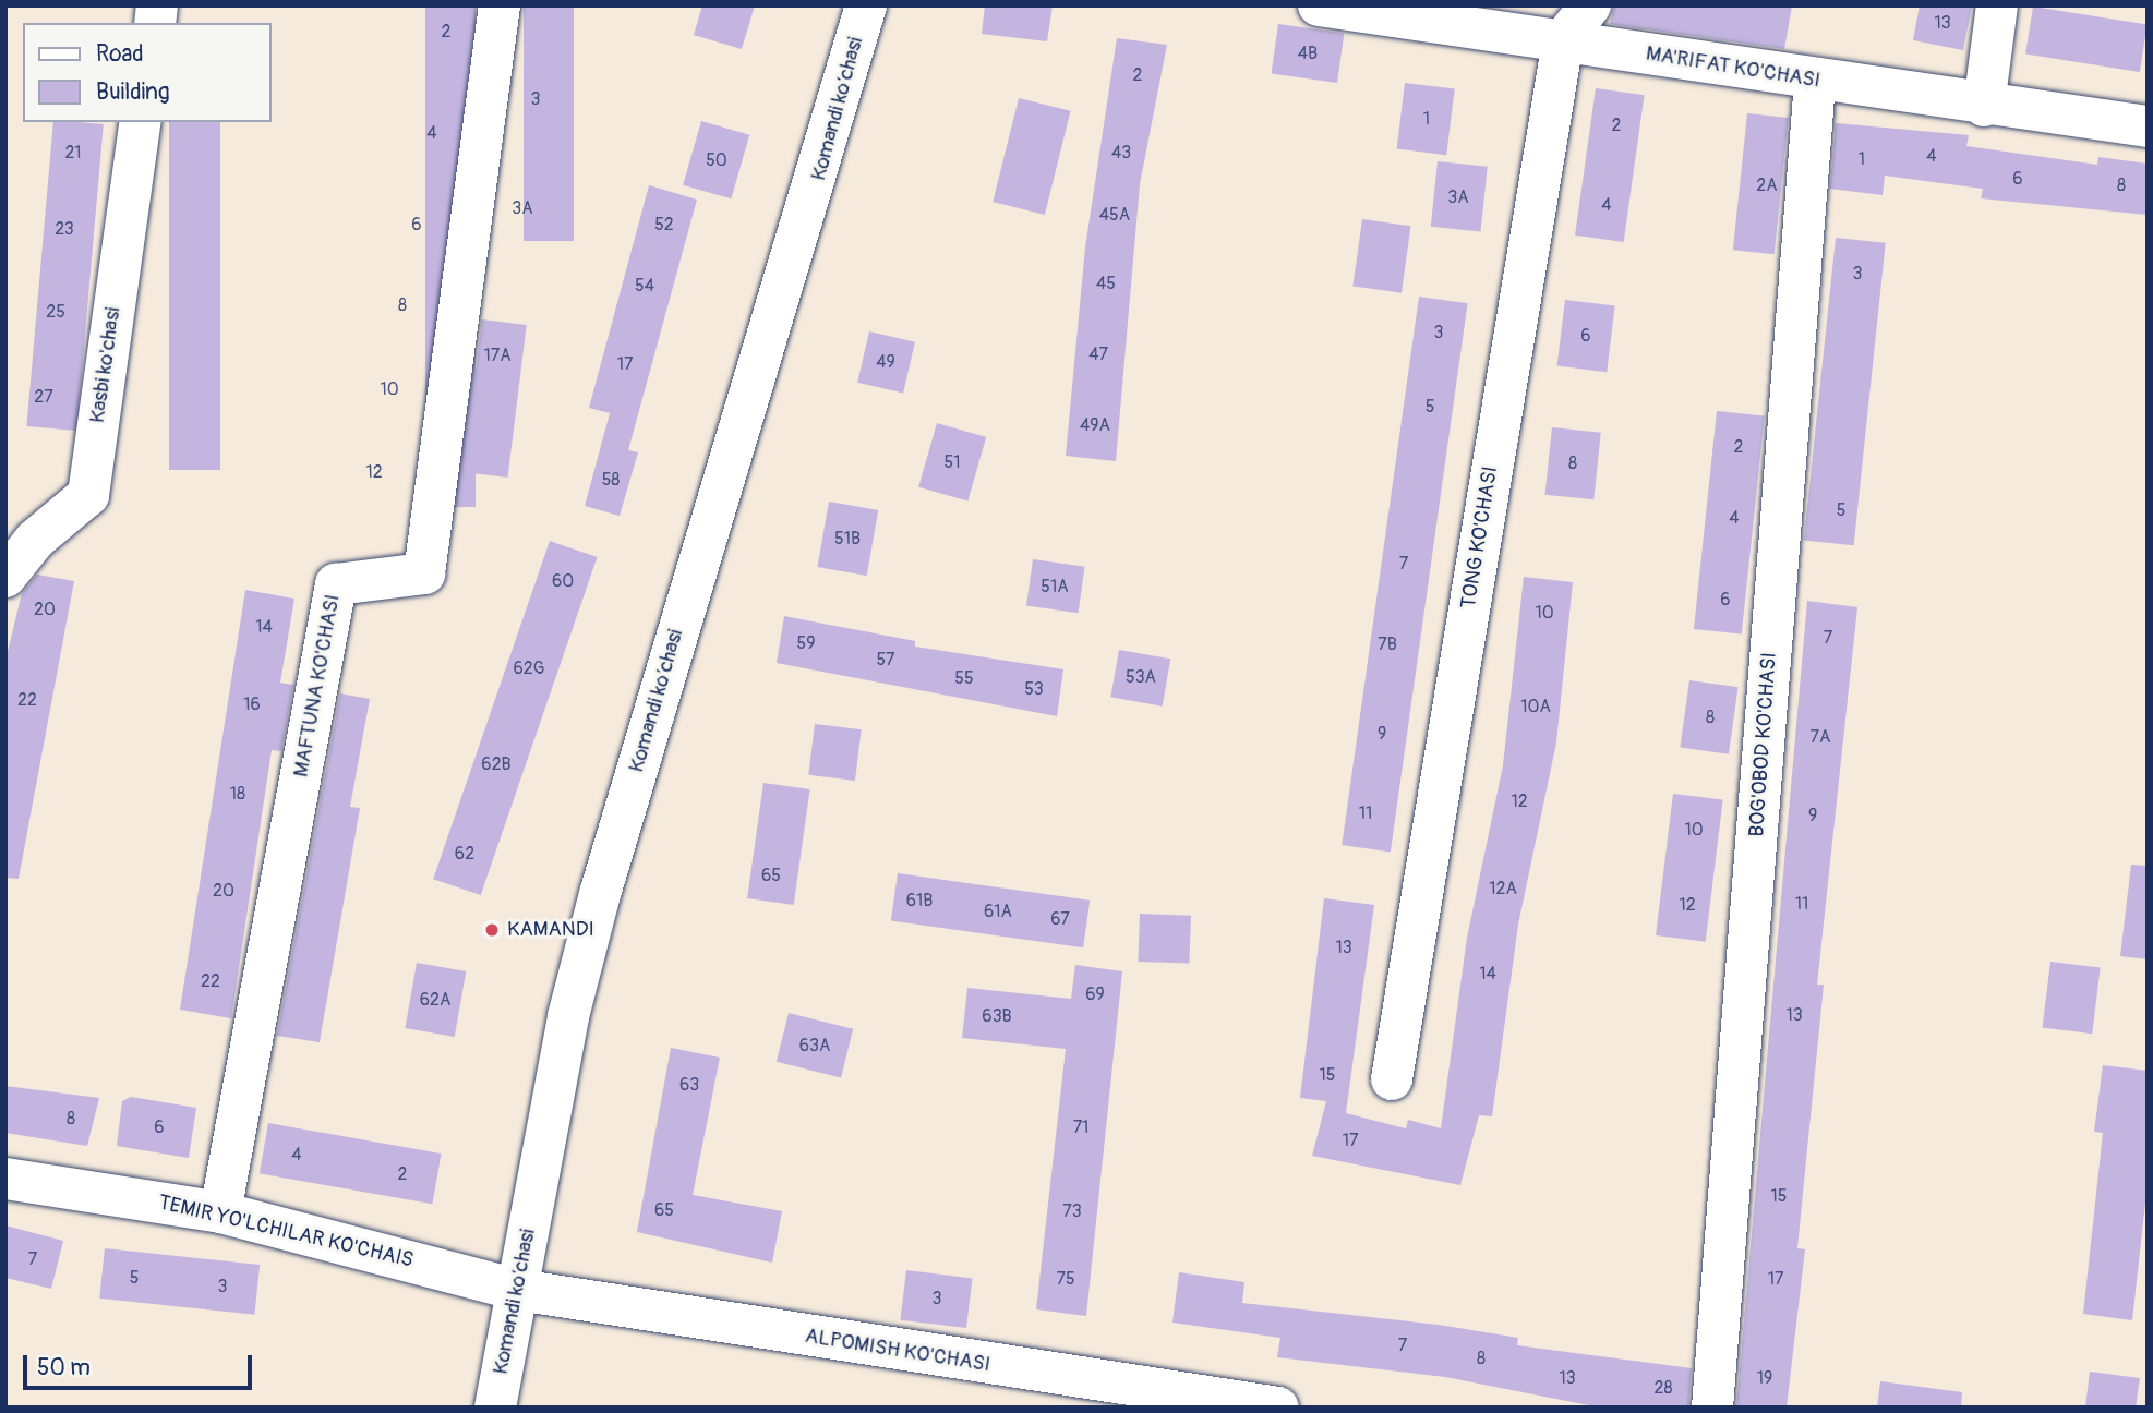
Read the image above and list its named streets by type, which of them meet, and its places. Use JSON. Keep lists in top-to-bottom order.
{
  "streets": {
    "street": [
      "MA'RIFAT KO'CHASI",
      "Komandi ko‘chasi",
      "Kasbi ko'chasi",
      "TONG KO'CHASI",
      "MAFTUNA KO'CHASI",
      "BOG'OBOD KO'CHASI",
      "TEMIR YO'LCHILAR KO'CHAIS",
      "ALPOMISH KO'CHASI"
    ]
  },
  "crossings": [
    ["MA'RIFAT KO'CHASI", "TONG KO'CHASI"],
    ["MA'RIFAT KO'CHASI", "BOG'OBOD KO'CHASI"],
    ["Komandi ko‘chasi", "TEMIR YO'LCHILAR KO'CHAIS"],
    ["Komandi ko‘chasi", "ALPOMISH KO'CHASI"],
    ["MAFTUNA KO'CHASI", "TEMIR YO'LCHILAR KO'CHAIS"],
    ["TEMIR YO'LCHILAR KO'CHAIS", "ALPOMISH KO'CHASI"]
  ],
  "places": ["KAMANDI"],
  "house_numbers": [
    "13",
    "2",
    "4B",
    "2",
    "3",
    "1",
    "2",
    "4",
    "21",
    "43",
    "4",
    "1",
    "50",
    "6",
    "2A",
    "8",
    "3A",
    "4",
    "3A",
    "45A",
    "6",
    "52",
    "23",
    "3",
    "45",
    "54",
    "8",
    "25",
    "3",
    "6",
    "47",
    "17A",
    "49",
    "17",
    "10",
    "27",
    "5",
    "49A",
    "2",
    "51",
    "8",
    "12",
    "58",
    "5",
    "4",
    "51B",
    "7",
    "60",
    "51A",
    "6",
    "20",
    "10",
    "14",
    "7",
    "59",
    "7B",
    "57",
    "62G",
    "53A",
    "55",
    "53",
    "22",
    "16",
    "10A",
    "8",
    "9",
    "7A",
    "62B",
    "18",
    "12",
    "11",
    "9",
    "10",
    "62",
    "65",
    "12A",
    "20",
    "61B",
    "11",
    "12",
    "61A",
    "67",
    "13",
    "14",
    "22",
    "69",
    "62A",
    "13",
    "63B",
    "63A",
    "15",
    "63",
    "8",
    "6",
    "71",
    "17",
    "4",
    "2",
    "15",
    "65",
    "73",
    "7",
    "5",
    "75",
    "17",
    "3",
    "3",
    "7",
    "8",
    "13",
    "19",
    "28"
  ],
  "legend": ["Road", "Building"],
  "scale_bar": "50 m"
}
